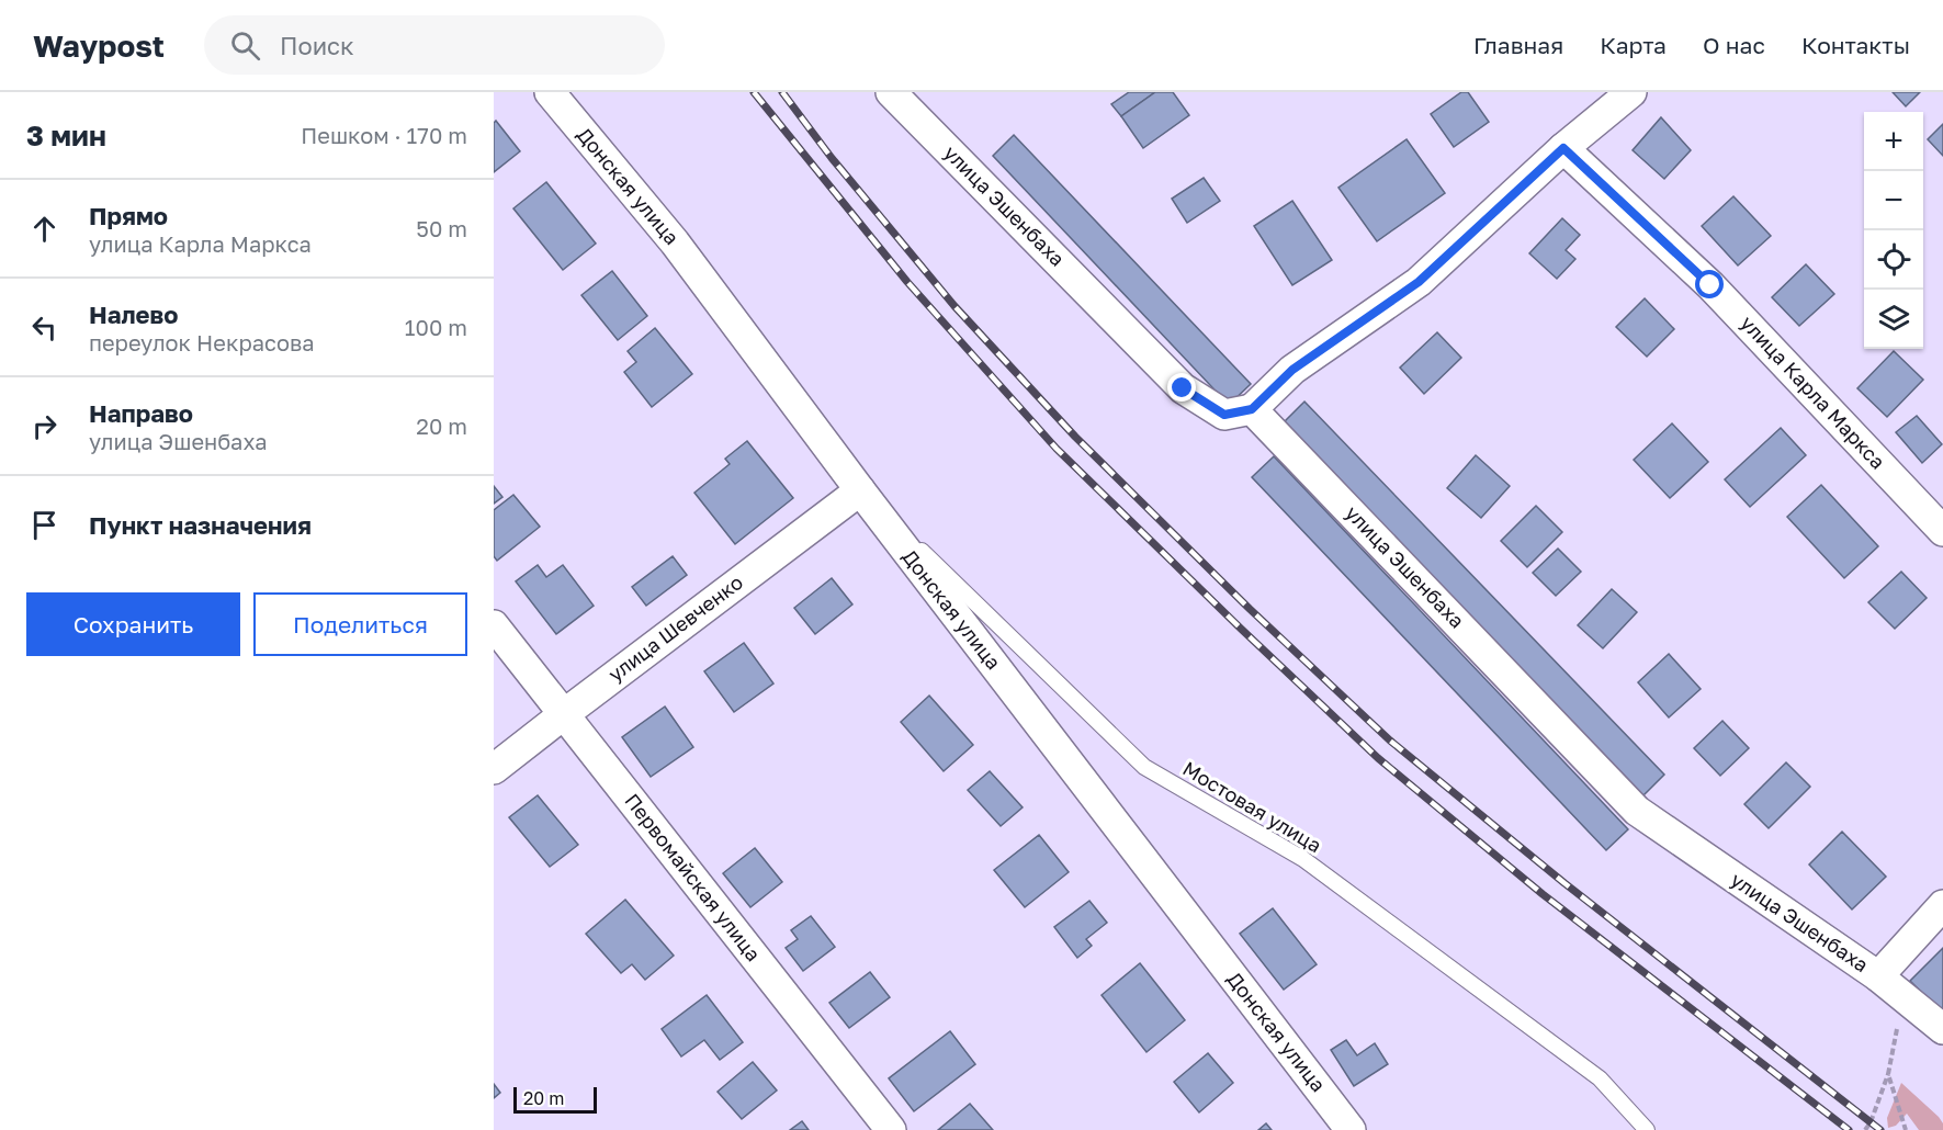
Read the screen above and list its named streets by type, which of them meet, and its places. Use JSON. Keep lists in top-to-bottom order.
{
  "streets": {
    "street": [
      "Донская улица",
      "улица Эшенбаха",
      "улица Карла Маркса",
      "улица Шевченко",
      "Первомайская улица"
    ],
    "lane": ["Мостовая улица"]
  },
  "crossings": [
    ["Донская улица", "улица Шевченко"],
    ["Донская улица", "Мостовая улица"],
    ["улица Шевченко", "Мостовая улица"],
    ["улица Шевченко", "Первомайская улица"]
  ],
  "scale_bar": "20 m",
  "page": {
    "header": "Waypost",
    "search": "Поиск",
    "nav": [
      "Главная",
      "Карта",
      "О нас",
      "Контакты"
    ],
    "heading": ["3 мин", "Пешком · 170 m"],
    "map_buttons": ["+", "−"],
    "list": [
      ["Прямо", "улица Карла Маркса", "50 m"],
      ["Налево", "переулок Некрасова", "100 m"],
      ["Направо", "улица Эшенбаха", "20 m"],
      "Пункт назначения"
    ],
    "buttons": ["Сохранить", "Поделиться"],
    "scale": "20 m"
  }
}
